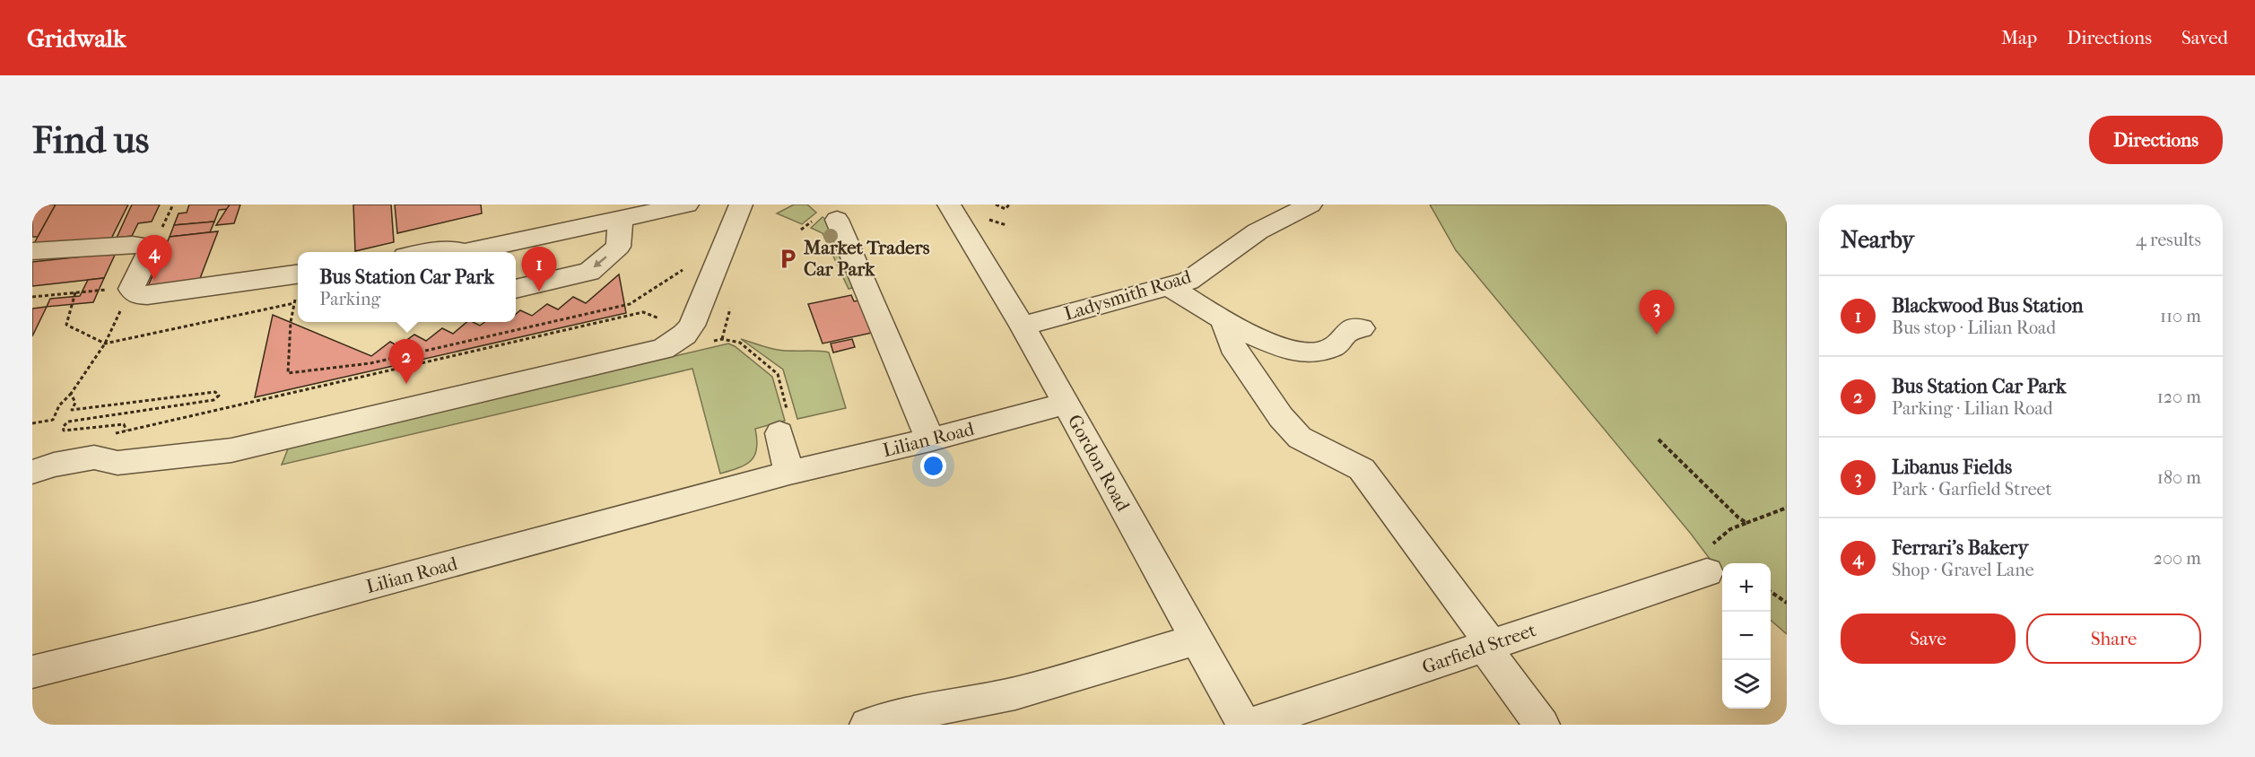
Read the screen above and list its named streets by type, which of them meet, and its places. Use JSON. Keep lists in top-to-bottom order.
{
  "streets": {
    "street": [
      "Ladysmith Road",
      "Lilian Road",
      "Gordon Road",
      "Garfield Street"
    ]
  },
  "crossings": [
    ["Ladysmith Road", "Gordon Road"],
    ["Lilian Road", "Gordon Road"]
  ],
  "places": {
    "parking": ["Market Traders Car Park"]
  },
  "page": {
    "header": "Gridwalk",
    "nav": ["Map", "Directions", "Saved"],
    "buttons": [
      "Directions",
      ["Save", "Share"]
    ],
    "title": "Find us",
    "heading": ["Nearby", "4 results"],
    "pins": [
      "4",
      "1",
      "3",
      "2"
    ],
    "popup": ["Bus Station Car Park", "Parking"],
    "list": [
      {
        "mark": "1",
        "name": "Blackwood Bus Station",
        "note": "Bus stop · Lilian Road",
        "value": "110 m"
      },
      {
        "mark": "2",
        "name": "Bus Station Car Park",
        "note": "Parking · Lilian Road",
        "value": "120 m"
      },
      {
        "mark": "3",
        "name": "Libanus Fields",
        "note": "Park · Garfield Street",
        "value": "180 m"
      },
      {
        "mark": "4",
        "name": "Ferrari's Bakery",
        "note": "Shop · Gravel Lane",
        "value": "200 m"
      }
    ],
    "map_buttons": ["+", "−"]
  }
}
